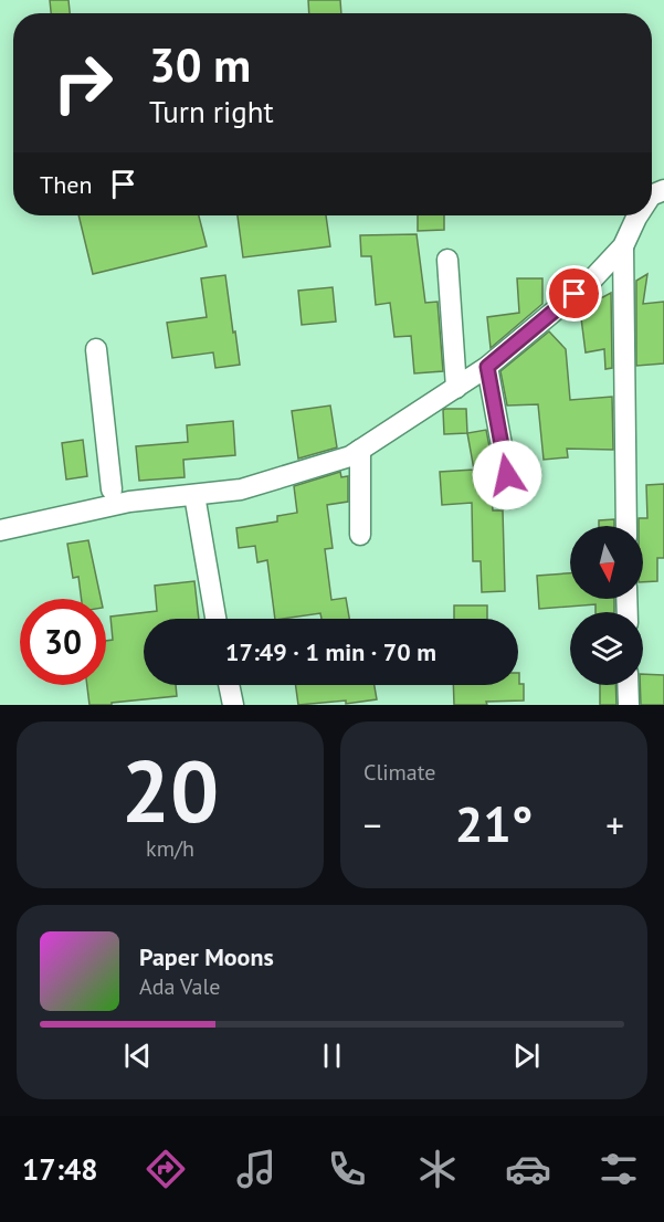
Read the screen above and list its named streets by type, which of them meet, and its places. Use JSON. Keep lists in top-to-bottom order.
{
  "north": "bottom",
  "page": {
    "turn": ["30 m", "Turn right"],
    "then": "Then",
    "limit": "30",
    "trip": "17:49 · 1 min · 70 m",
    "tile": [
      ["20", "km/h"],
      "Climate"
    ],
    "heat": ["−", "21°", "+"],
    "song": ["Paper Moons", "Ada Vale"],
    "tabs": "17:48"
  }
}
